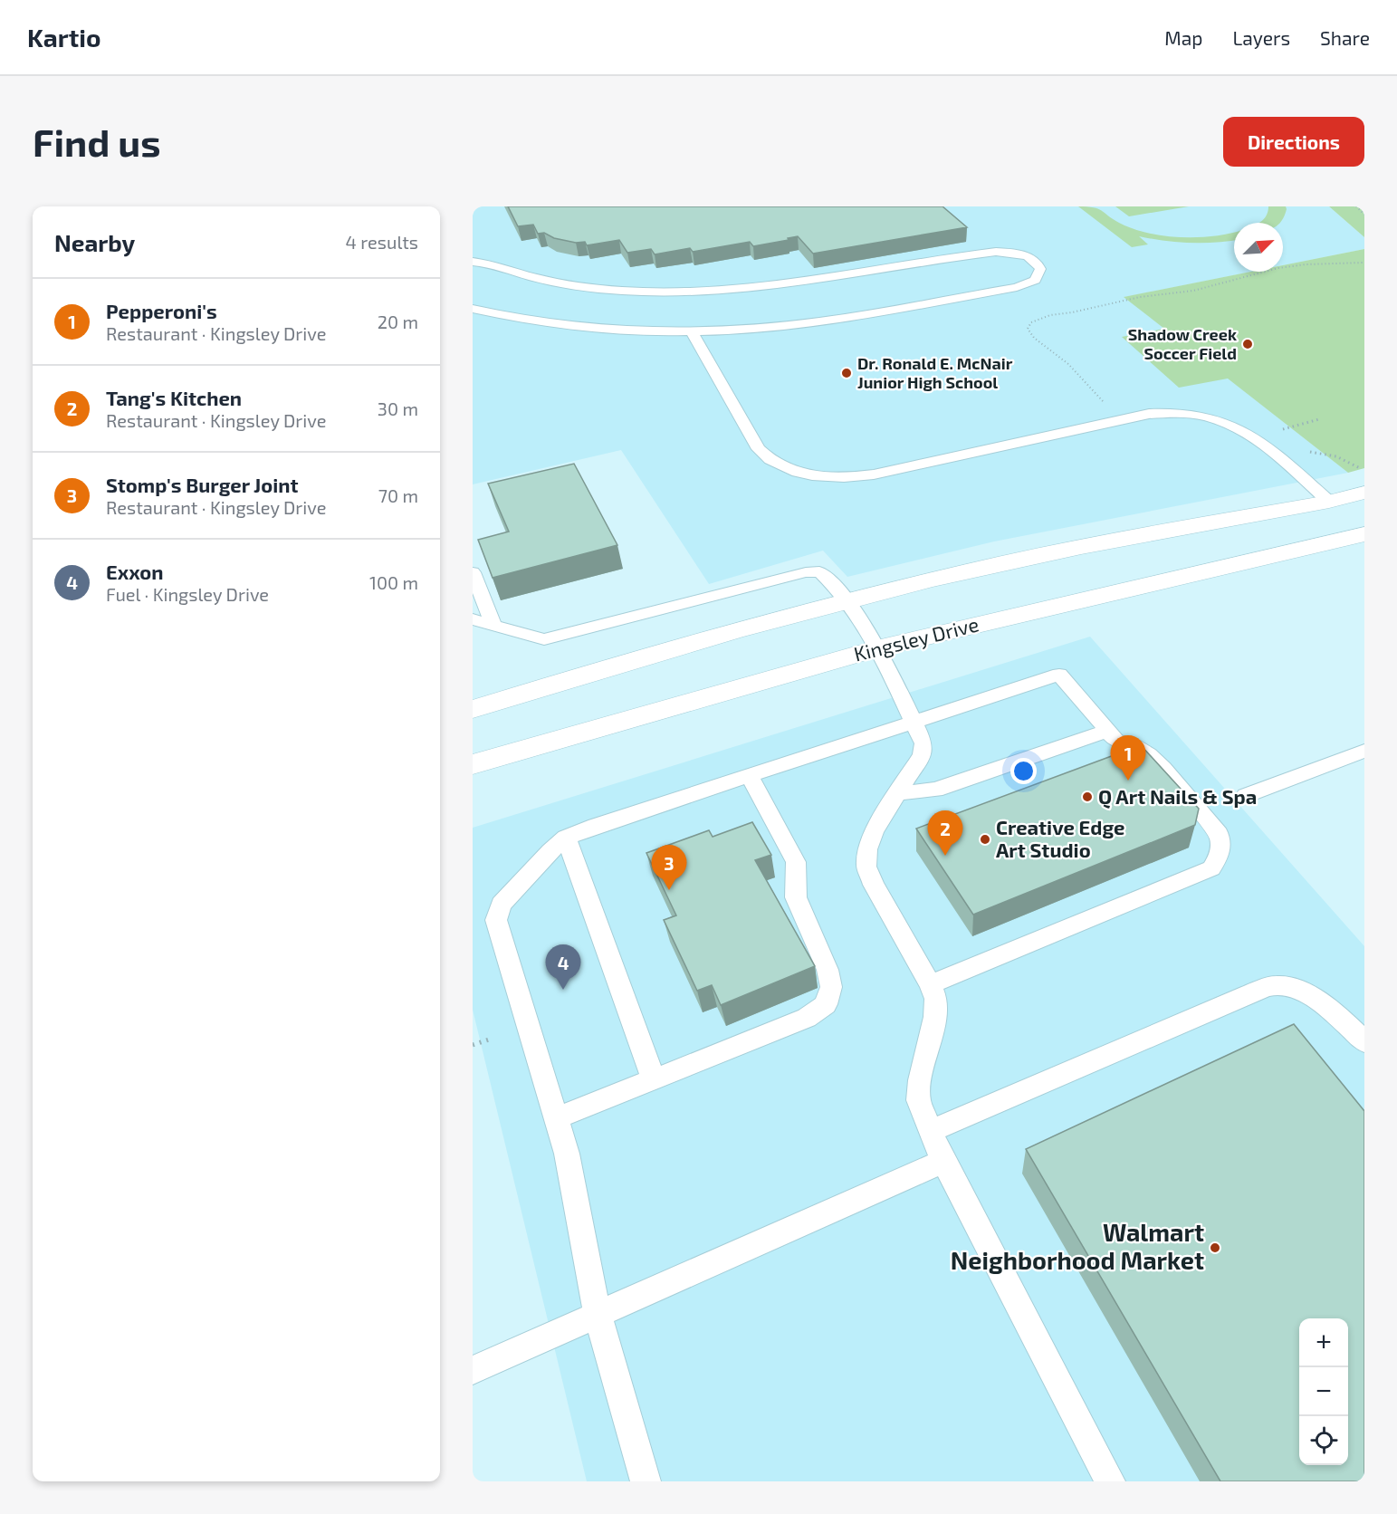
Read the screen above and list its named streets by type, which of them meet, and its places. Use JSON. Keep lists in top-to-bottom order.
{
  "streets": {
    "main road": ["Kingsley Drive"]
  },
  "places": [
    "Shadow Creek Soccer Field",
    "Dr. Ronald E. McNair Junior High School",
    "Q Art Nails & Spa",
    "Creative Edge Art Studio",
    "Walmart Neighborhood Market"
  ],
  "north": "top right",
  "page": {
    "header": "Kartio",
    "nav": ["Map", "Layers", "Share"],
    "buttons": "Directions",
    "title": "Find us",
    "heading": ["Nearby", "4 results"],
    "list": [
      {
        "mark": "1",
        "name": "Pepperoni's",
        "note": "Restaurant · Kingsley Drive",
        "value": "20 m"
      },
      {
        "mark": "2",
        "name": "Tang's Kitchen",
        "note": "Restaurant · Kingsley Drive",
        "value": "30 m"
      },
      {
        "mark": "3",
        "name": "Stomp's Burger Joint",
        "note": "Restaurant · Kingsley Drive",
        "value": "70 m"
      },
      {
        "mark": "4",
        "name": "Exxon",
        "note": "Fuel · Kingsley Drive",
        "value": "100 m"
      }
    ],
    "pins": [
      "1",
      "2",
      "3",
      "4"
    ],
    "map_buttons": ["+", "−"]
  }
}
